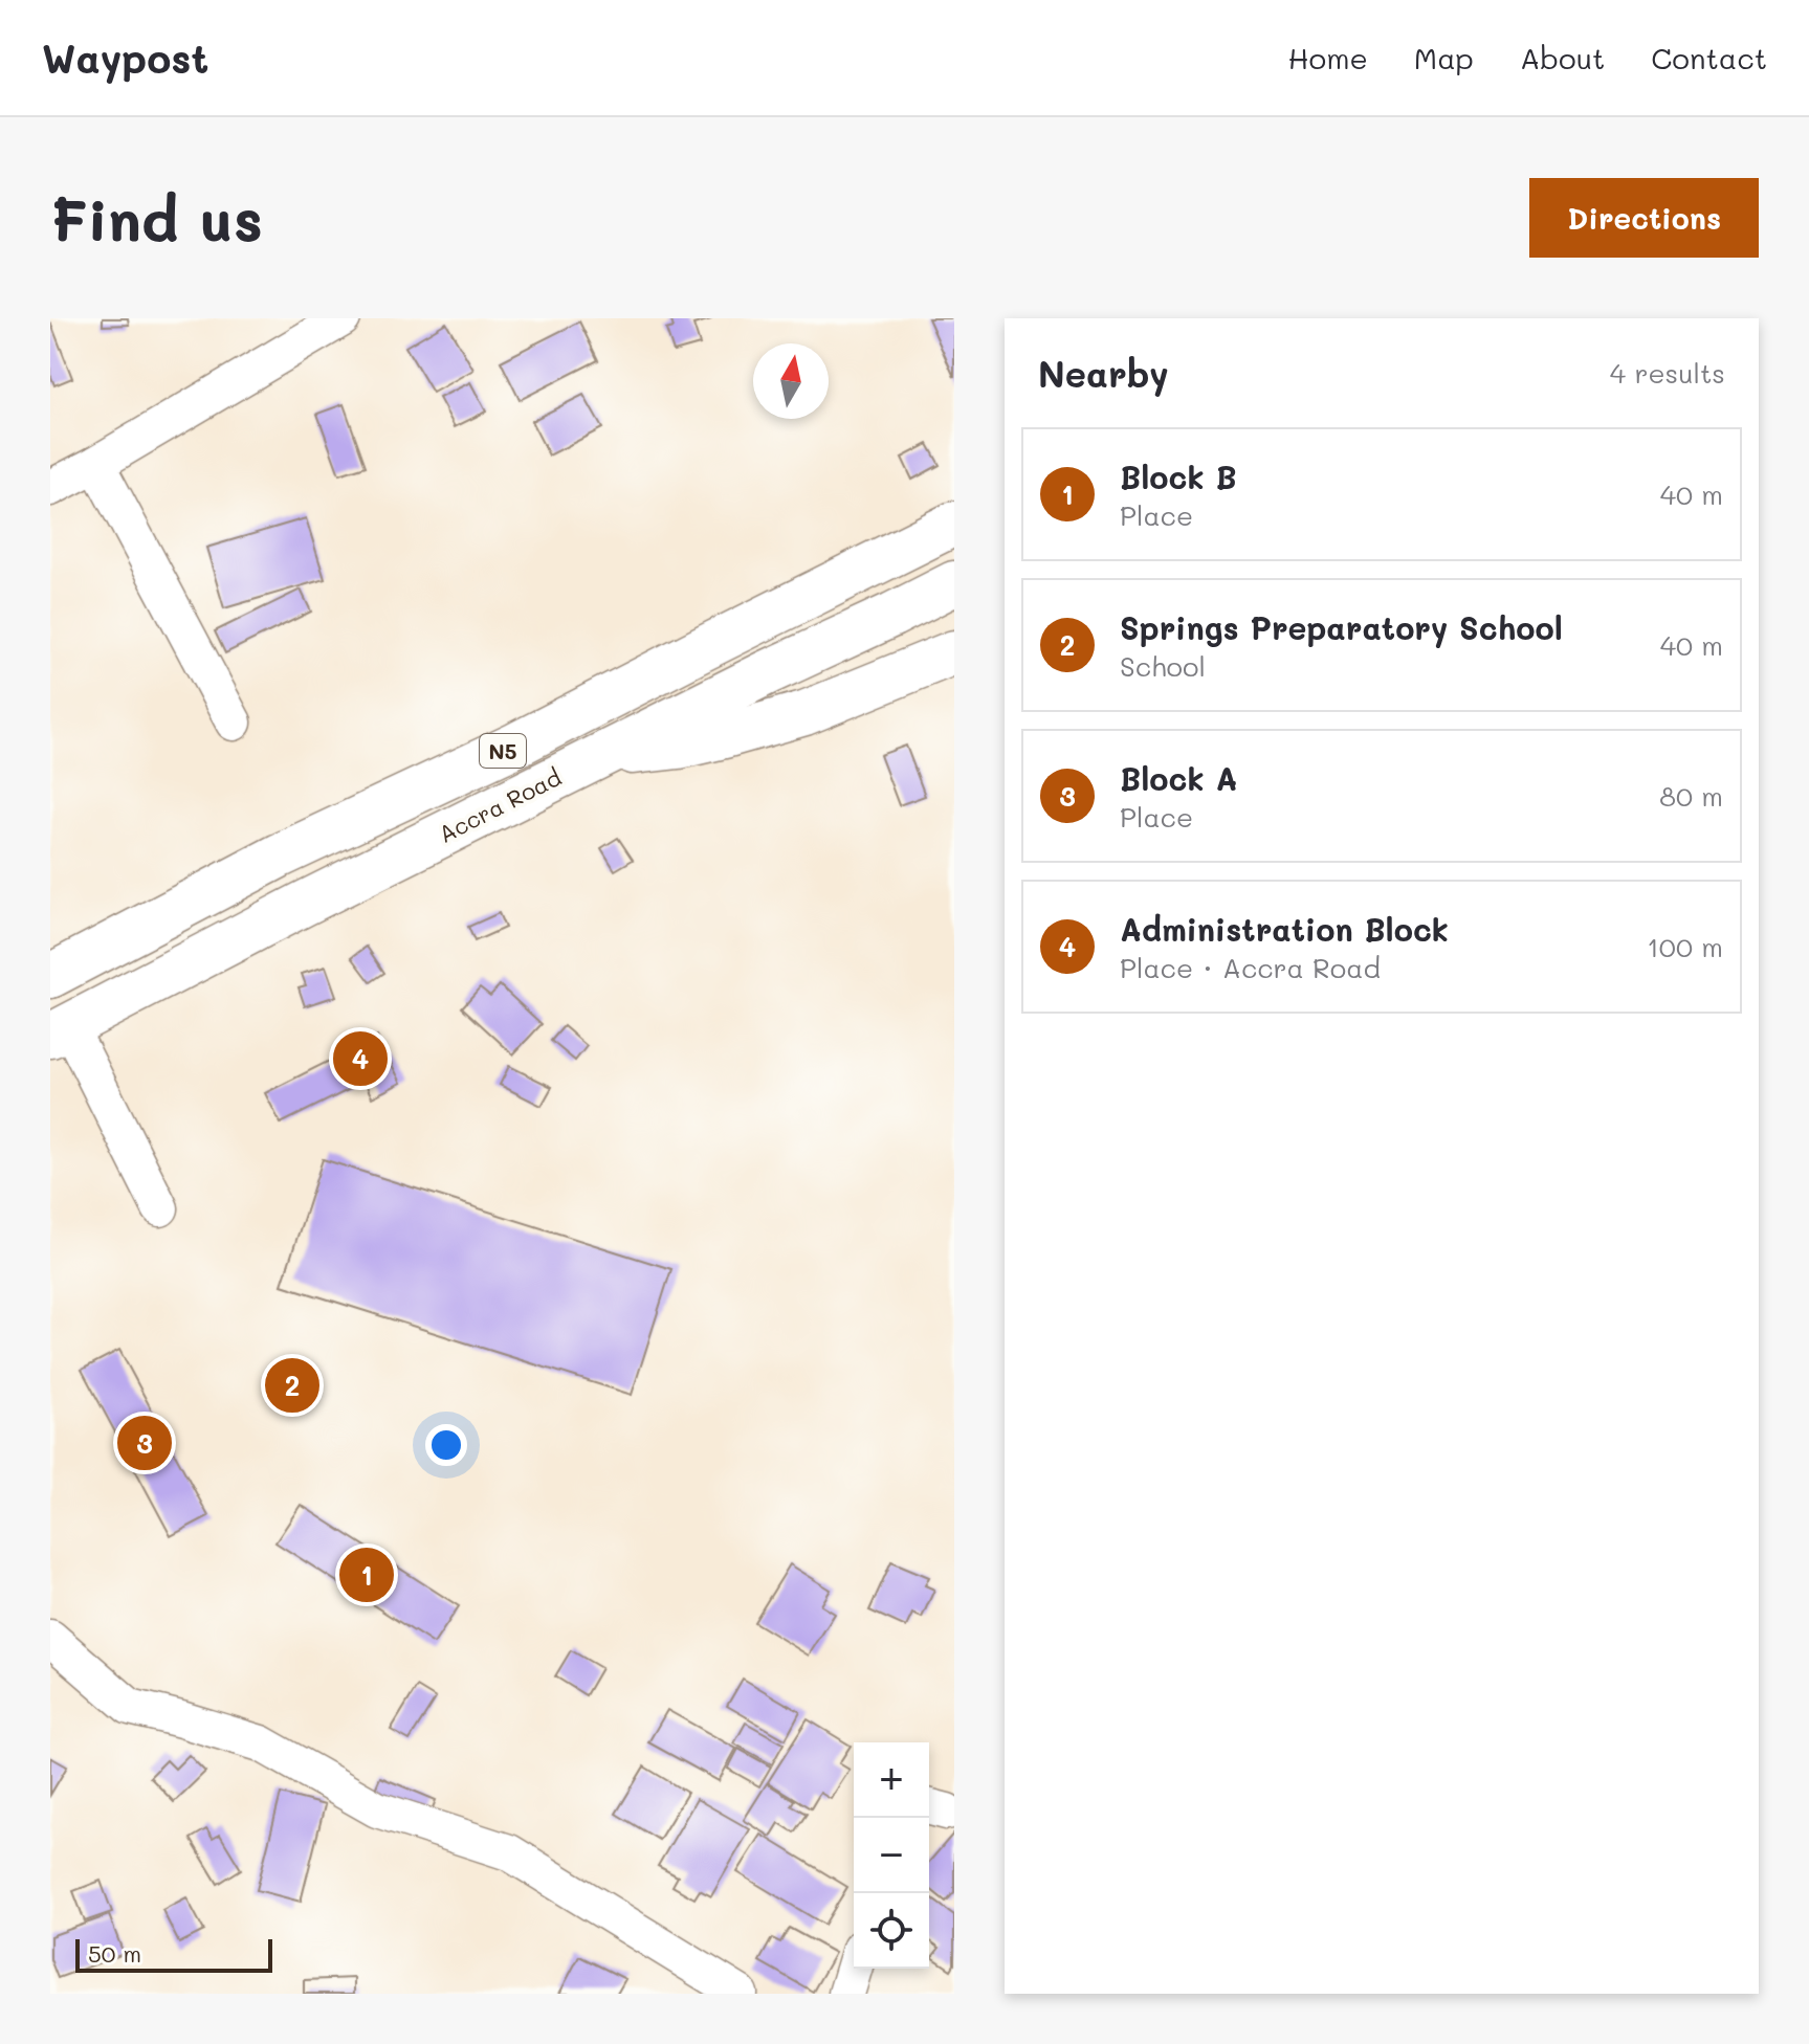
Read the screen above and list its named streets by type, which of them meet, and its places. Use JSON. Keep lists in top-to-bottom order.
{
  "streets": {
    "main road": ["N5", "Accra Road"]
  },
  "scale_bar": "50 m",
  "north": "top",
  "page": {
    "header": "Waypost",
    "nav": [
      "Home",
      "Map",
      "About",
      "Contact"
    ],
    "buttons": "Directions",
    "title": "Find us",
    "heading": ["Nearby", "4 results"],
    "list": [
      {
        "mark": "1",
        "name": "Block B",
        "note": "Place",
        "value": "40 m"
      },
      {
        "mark": "2",
        "name": "Springs Preparatory School",
        "note": "School",
        "value": "40 m"
      },
      {
        "mark": "3",
        "name": "Block A",
        "note": "Place",
        "value": "80 m"
      },
      {
        "mark": "4",
        "name": "Administration Block",
        "note": "Place · Accra Road",
        "value": "100 m"
      }
    ],
    "pins": [
      "4",
      "2",
      "3",
      "1"
    ],
    "map_buttons": ["+", "−"],
    "scale": "50 m"
  }
}
